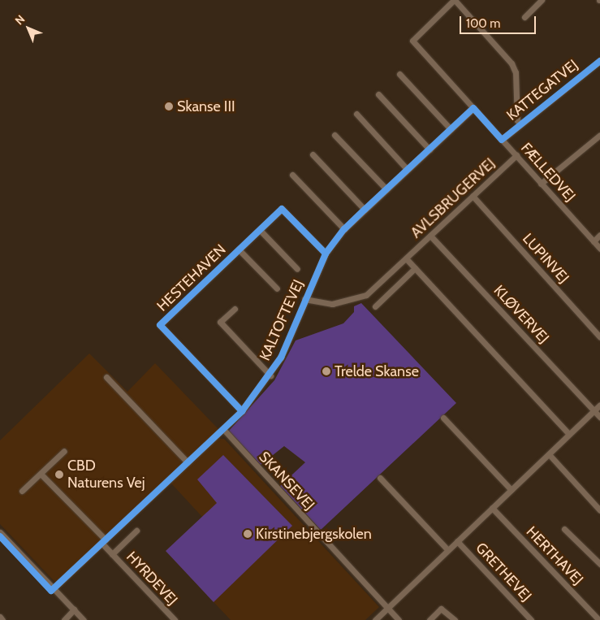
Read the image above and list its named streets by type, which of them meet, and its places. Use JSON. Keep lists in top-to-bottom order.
{
  "streets": {
    "street": [
      "KATTEGATVEJ",
      "FÆLLEDVEJ",
      "AVLSBRUGERVEJ",
      "LUPINVEJ",
      "HESTEHAVEN",
      "KLØVERVEJ",
      "KALTOFTEVEJ",
      "SKANSEVEJ",
      "HERTHAVEJ",
      "GRETHEVEJ",
      "HYRDEVEJ"
    ]
  },
  "crossings": [
    ["KATTEGATVEJ", "FÆLLEDVEJ"],
    ["FÆLLEDVEJ", "AVLSBRUGERVEJ"],
    ["FÆLLEDVEJ", "KALTOFTEVEJ"],
    ["AVLSBRUGERVEJ", "LUPINVEJ"],
    ["AVLSBRUGERVEJ", "KLØVERVEJ"],
    ["AVLSBRUGERVEJ", "KALTOFTEVEJ"],
    ["HESTEHAVEN", "KALTOFTEVEJ"],
    ["KALTOFTEVEJ", "SKANSEVEJ"],
    ["KALTOFTEVEJ", "HYRDEVEJ"]
  ],
  "places": [
    "Skanse III",
    "Trelde Skanse",
    "CBD Naturens Vej",
    "Kirstinebjergskolen"
  ],
  "scale_bar": "100 m",
  "north": "top left"
}
